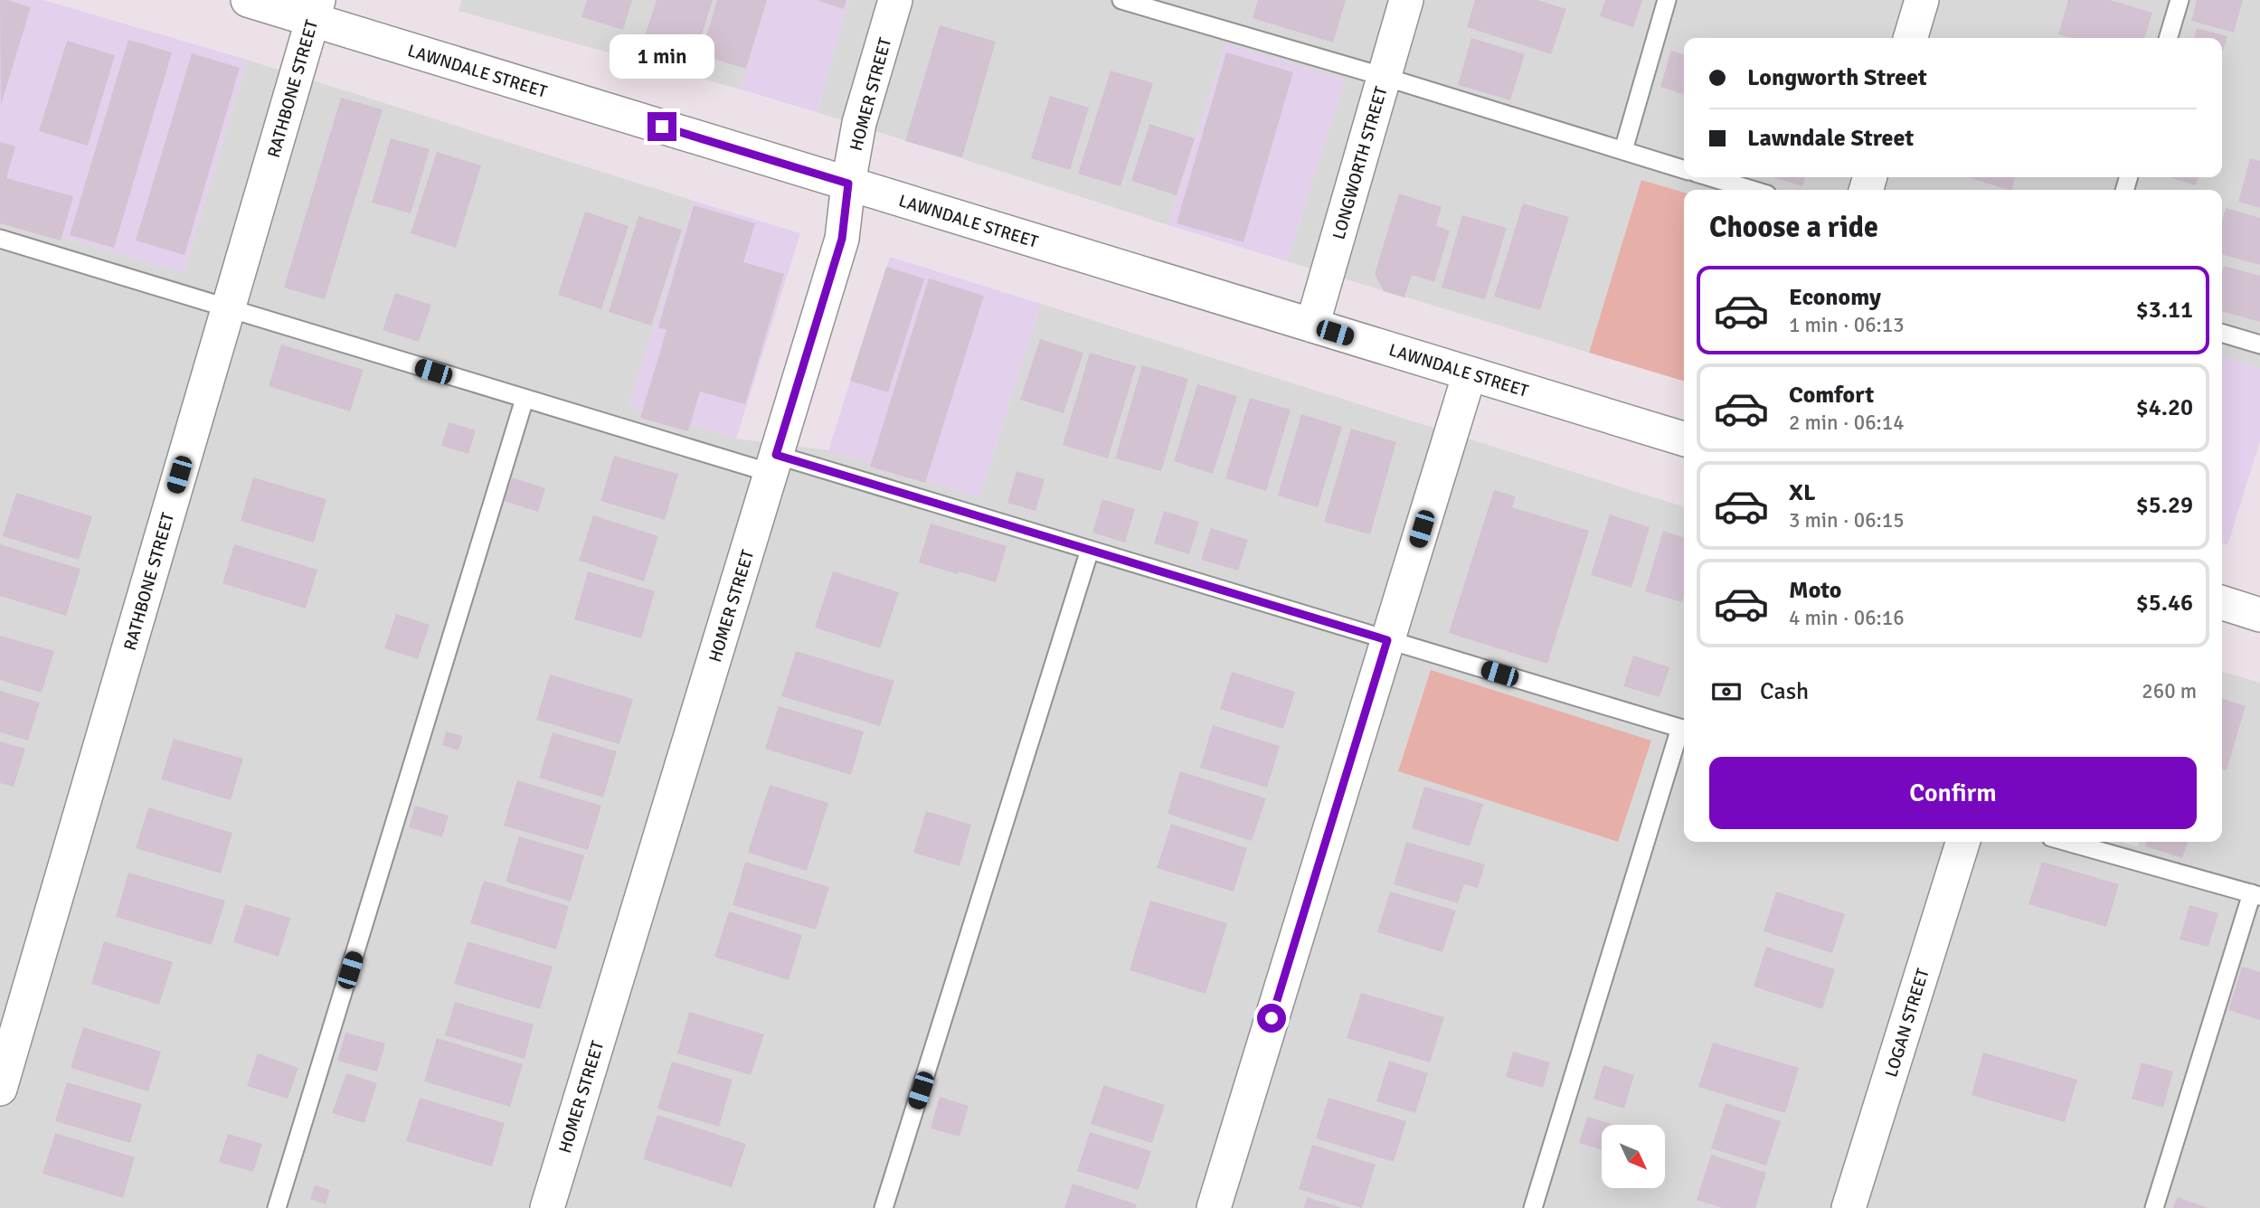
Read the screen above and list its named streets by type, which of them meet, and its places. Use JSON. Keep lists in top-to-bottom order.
{
  "streets": {
    "street": [
      "LAWNDALE STREET",
      "RATHBONE STREET",
      "HOMER STREET",
      "LONGWORTH STREET",
      "LOGAN STREET"
    ]
  },
  "crossings": [
    ["LAWNDALE STREET", "RATHBONE STREET"],
    ["LAWNDALE STREET", "HOMER STREET"],
    ["LAWNDALE STREET", "LONGWORTH STREET"]
  ],
  "north": "bottom right",
  "page": {
    "bubble": "1 min",
    "banner": ["Longworth Street", "Lawndale Street"],
    "heading": "Choose a ride",
    "list": [
      {
        "name": "Economy",
        "note": "1 min · 06:13",
        "value": "$3.11"
      },
      {
        "name": "Comfort",
        "note": "2 min · 06:14",
        "value": "$4.20"
      },
      {
        "name": "XL",
        "note": "3 min · 06:15",
        "value": "$5.29"
      },
      {
        "name": "Moto",
        "note": "4 min · 06:16",
        "value": "$5.46"
      }
    ],
    "pay": ["Cash", "260 m"],
    "buttons": "Confirm"
  }
}
